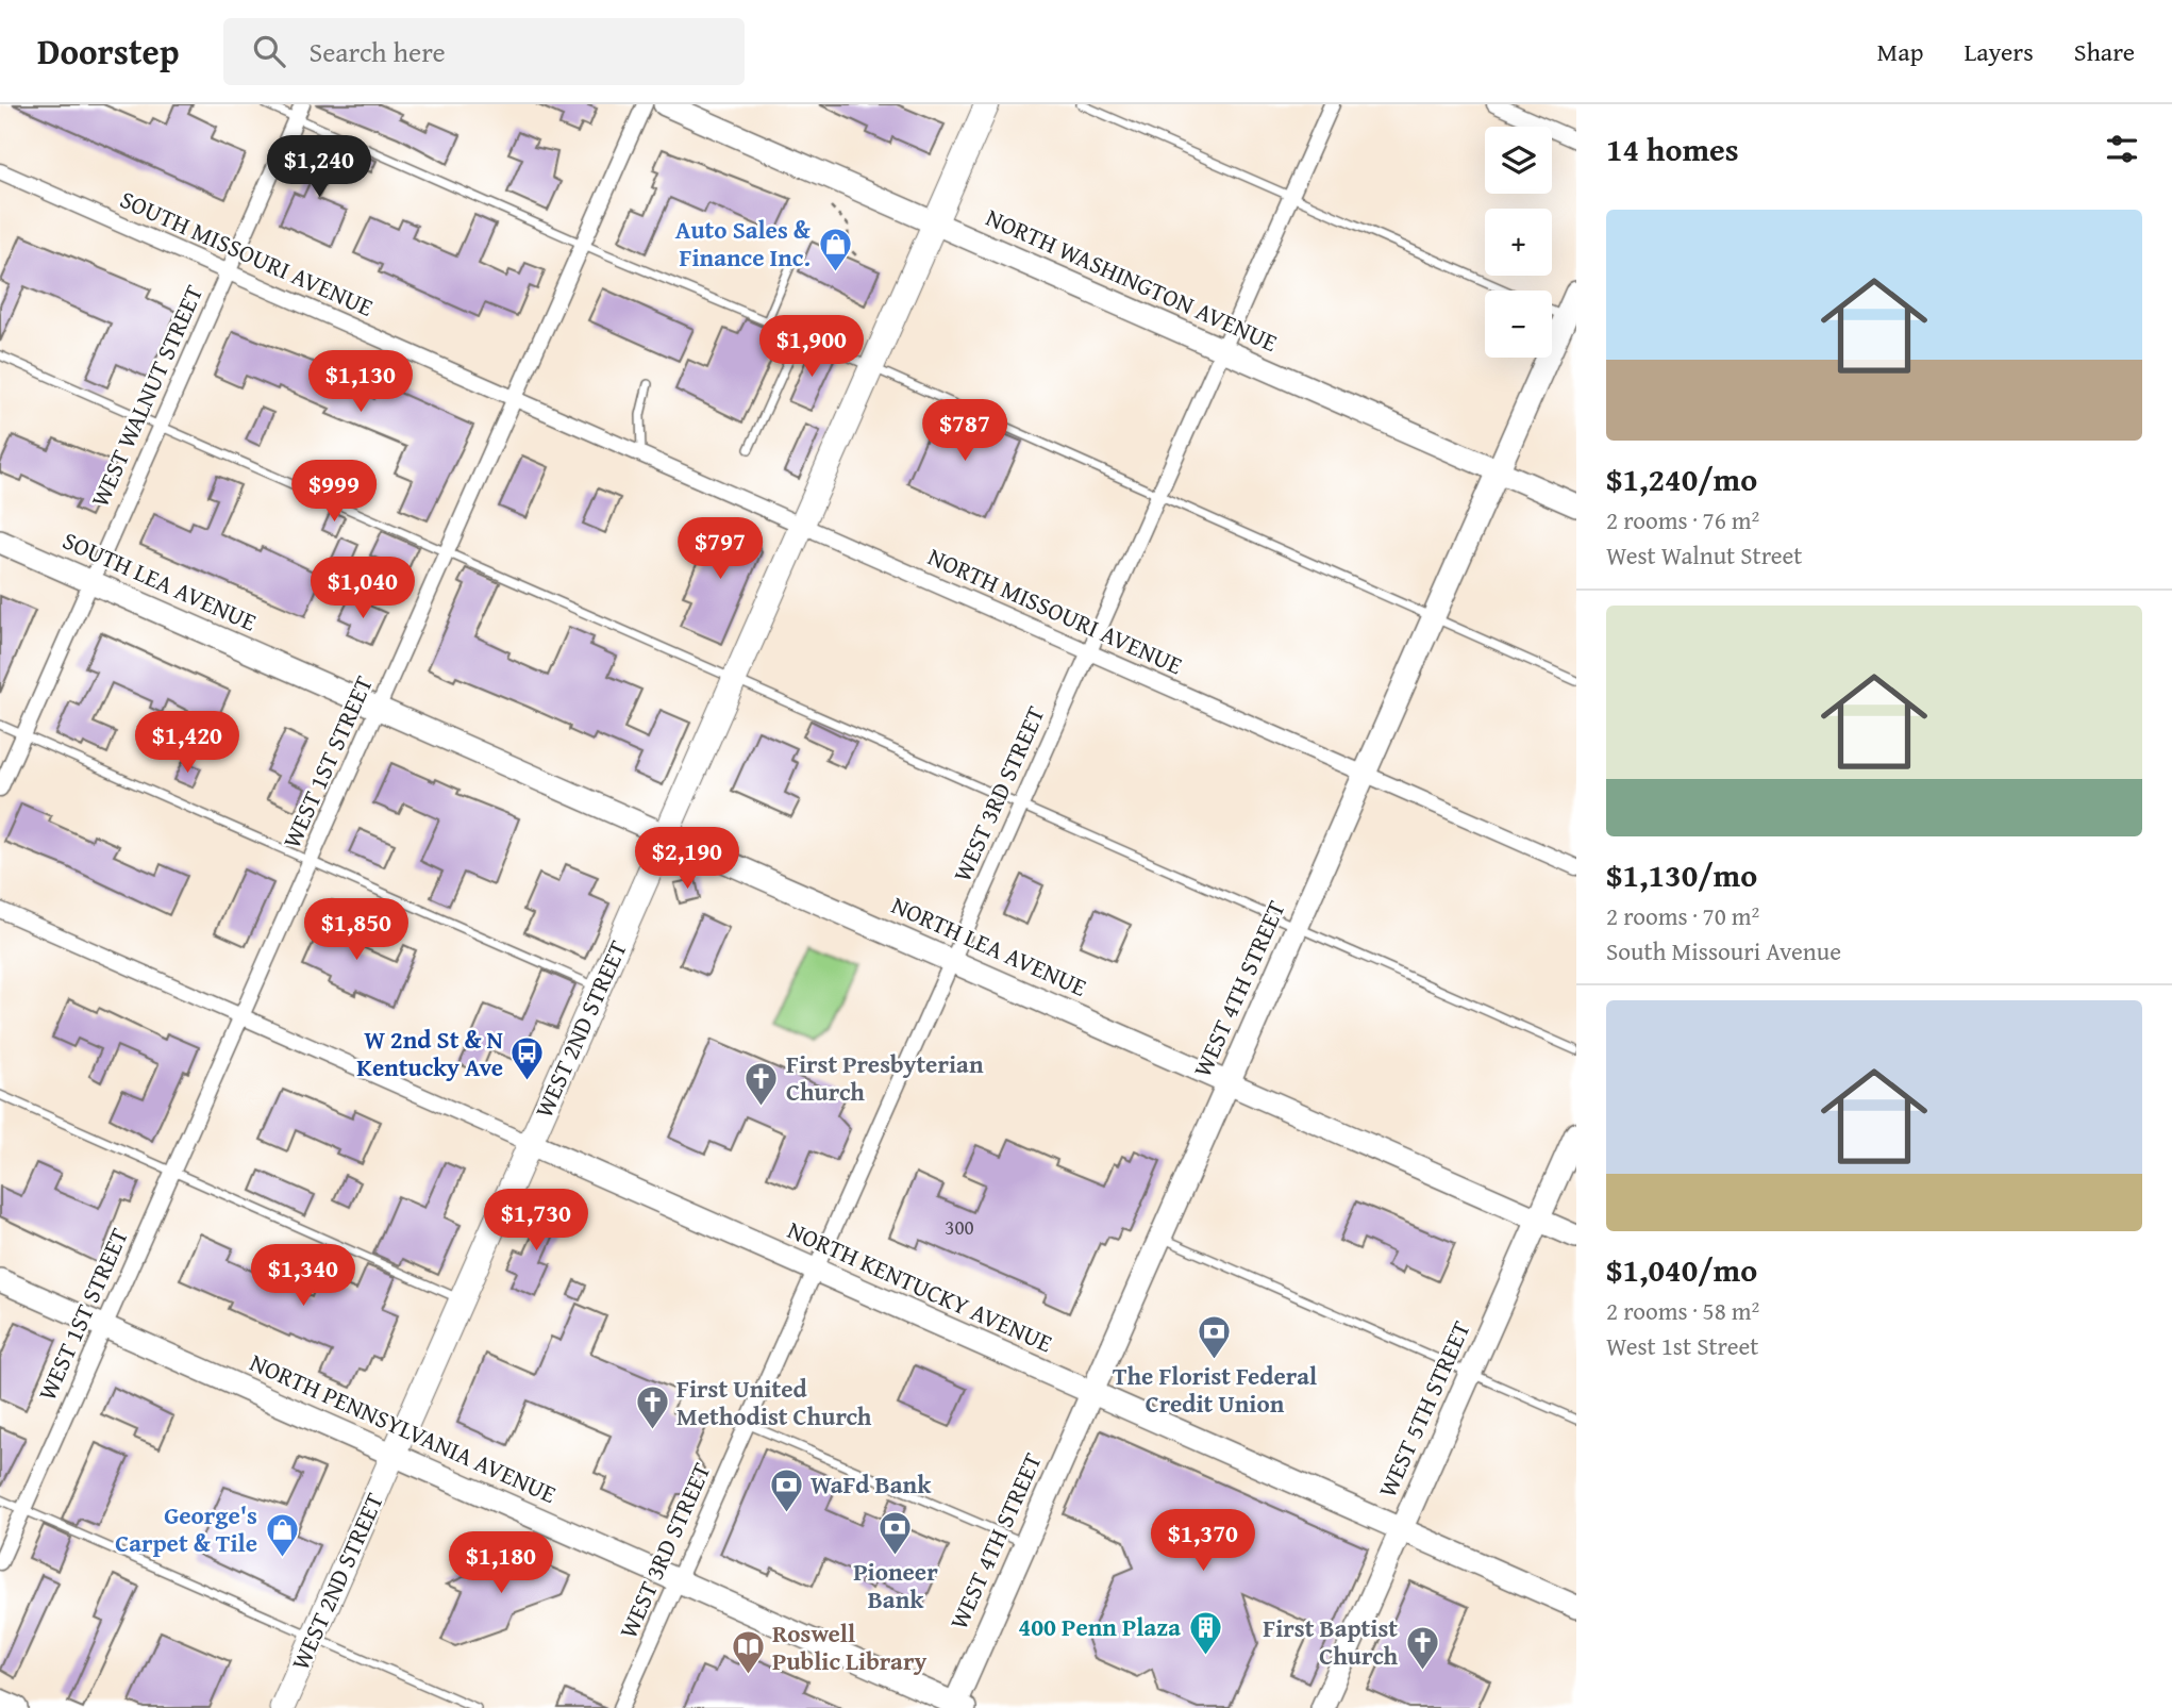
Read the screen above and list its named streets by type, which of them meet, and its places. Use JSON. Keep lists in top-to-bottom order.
{
  "streets": {
    "main road": ["WEST 2ND STREET"],
    "street": [
      "SOUTH MISSOURI AVENUE",
      "NORTH WASHINGTON AVENUE",
      "WEST WALNUT STREET",
      "SOUTH LEA AVENUE",
      "NORTH MISSOURI AVENUE",
      "WEST 1ST STREET",
      "WEST 3RD STREET",
      "NORTH LEA AVENUE",
      "WEST 4TH STREET",
      "NORTH KENTUCKY AVENUE",
      "WEST 5TH STREET",
      "NORTH PENNSYLVANIA AVENUE"
    ]
  },
  "crossings": [
    ["SOUTH MISSOURI AVENUE", "WEST WALNUT STREET"],
    ["SOUTH MISSOURI AVENUE", "NORTH MISSOURI AVENUE"],
    ["SOUTH MISSOURI AVENUE", "WEST 1ST STREET"],
    ["NORTH WASHINGTON AVENUE", "WEST 3RD STREET"],
    ["NORTH WASHINGTON AVENUE", "WEST 4TH STREET"],
    ["NORTH WASHINGTON AVENUE", "WEST 2ND STREET"],
    ["WEST WALNUT STREET", "SOUTH LEA AVENUE"],
    ["SOUTH LEA AVENUE", "WEST 1ST STREET"],
    ["SOUTH LEA AVENUE", "NORTH LEA AVENUE"],
    ["NORTH MISSOURI AVENUE", "WEST 1ST STREET"],
    ["NORTH MISSOURI AVENUE", "WEST 3RD STREET"],
    ["NORTH MISSOURI AVENUE", "WEST 4TH STREET"],
    ["NORTH MISSOURI AVENUE", "WEST 2ND STREET"],
    ["WEST 1ST STREET", "NORTH LEA AVENUE"],
    ["WEST 1ST STREET", "NORTH KENTUCKY AVENUE"],
    ["WEST 1ST STREET", "NORTH PENNSYLVANIA AVENUE"],
    ["WEST 3RD STREET", "NORTH LEA AVENUE"],
    ["WEST 3RD STREET", "NORTH KENTUCKY AVENUE"],
    ["WEST 3RD STREET", "NORTH PENNSYLVANIA AVENUE"],
    ["NORTH LEA AVENUE", "WEST 4TH STREET"],
    ["NORTH LEA AVENUE", "WEST 2ND STREET"],
    ["NORTH LEA AVENUE", "WEST 5TH STREET"],
    ["WEST 4TH STREET", "NORTH KENTUCKY AVENUE"],
    ["WEST 4TH STREET", "NORTH PENNSYLVANIA AVENUE"],
    ["WEST 2ND STREET", "NORTH KENTUCKY AVENUE"],
    ["WEST 2ND STREET", "NORTH PENNSYLVANIA AVENUE"],
    ["NORTH KENTUCKY AVENUE", "WEST 5TH STREET"]
  ],
  "places": {
    "shop": ["Auto Sales & Finance Inc.", "George's Carpet & Tile"],
    "bus stop": ["W 2nd St & N Kentucky Ave"],
    "church": ["First Presbyterian Church", "First United Methodist Church", "First Baptist Church"],
    "bank": ["The Florist Federal Credit Union", "WaFd Bank", "Pioneer Bank"],
    "building": ["400 Penn Plaza"],
    "library": ["Roswell Public Library"]
  },
  "house_numbers": ["300"],
  "page": {
    "header": "Doorstep",
    "search": "Search here",
    "nav": ["Map", "Layers", "Share"],
    "heading": "14 homes",
    "map_buttons": ["+", "−"],
    "price": [
      "$1,240",
      "$1,900",
      "$1,130",
      "$787",
      "$999",
      "$797",
      "$1,040",
      "$1,420",
      "$2,190",
      "$1,850",
      "$1,730",
      "$1,340",
      "$1,370",
      "$1,180"
    ],
    "list": [
      {
        "name": "$1,240/mo",
        "note": "2 rooms · 76 m² · West Walnut Street"
      },
      {
        "name": "$1,130/mo",
        "note": "2 rooms · 70 m² · South Missouri Avenue"
      },
      {
        "name": "$1,040/mo",
        "note": "2 rooms · 58 m² · West 1st Street"
      }
    ]
  }
}
